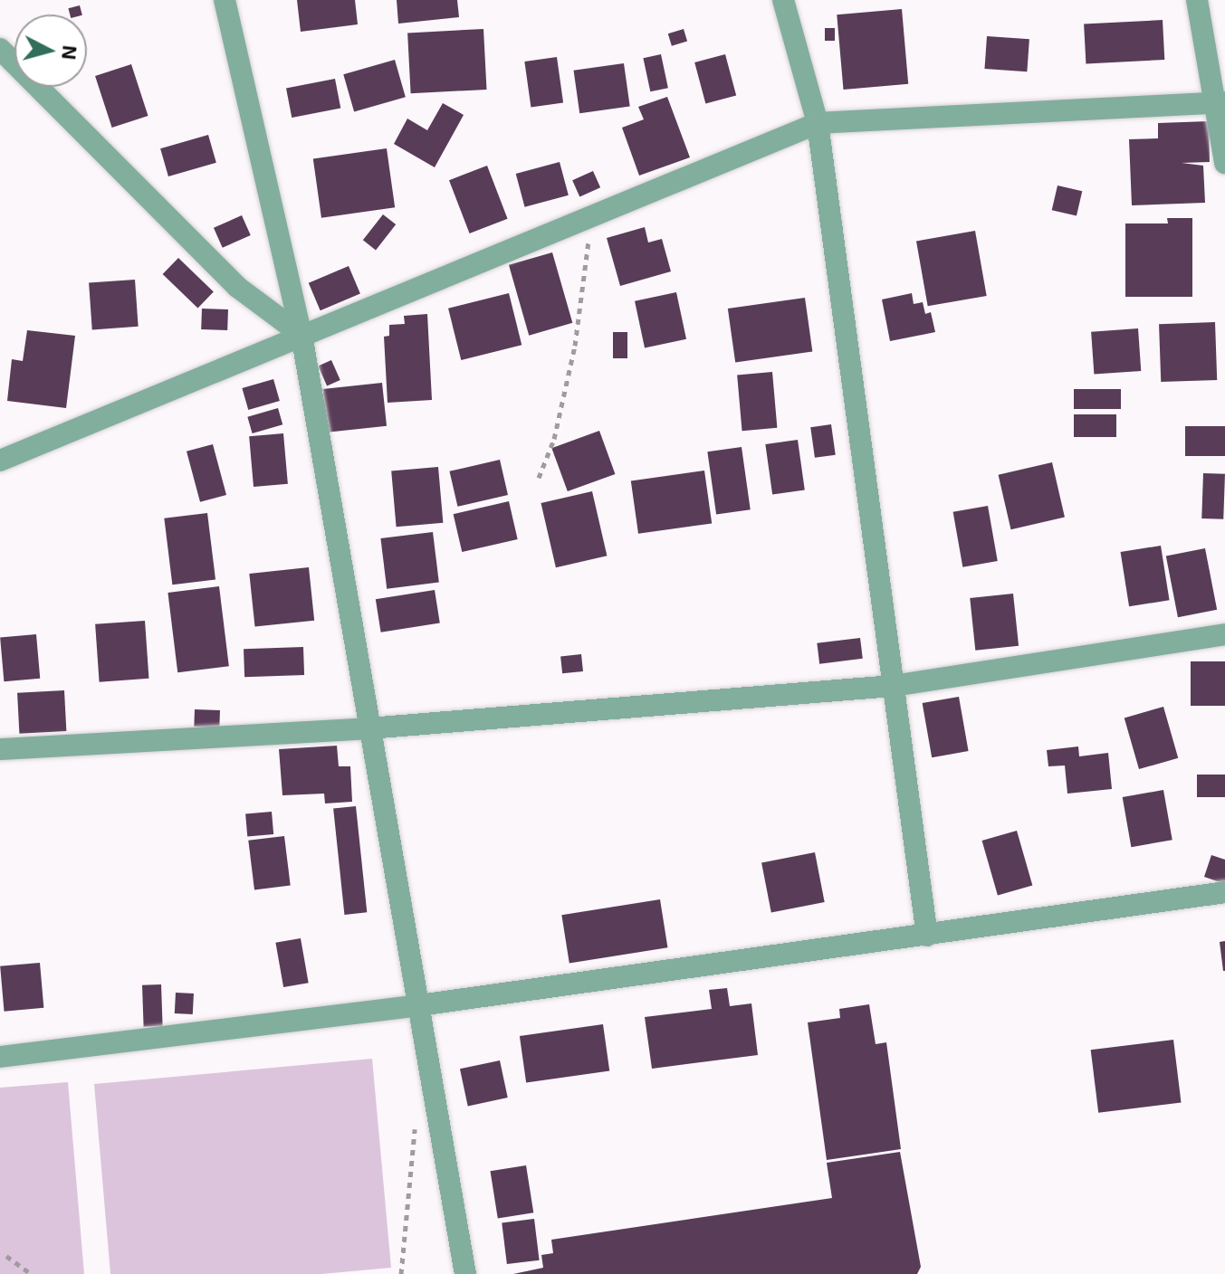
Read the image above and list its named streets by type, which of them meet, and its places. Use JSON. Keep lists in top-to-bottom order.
{
  "north": "right"
}
